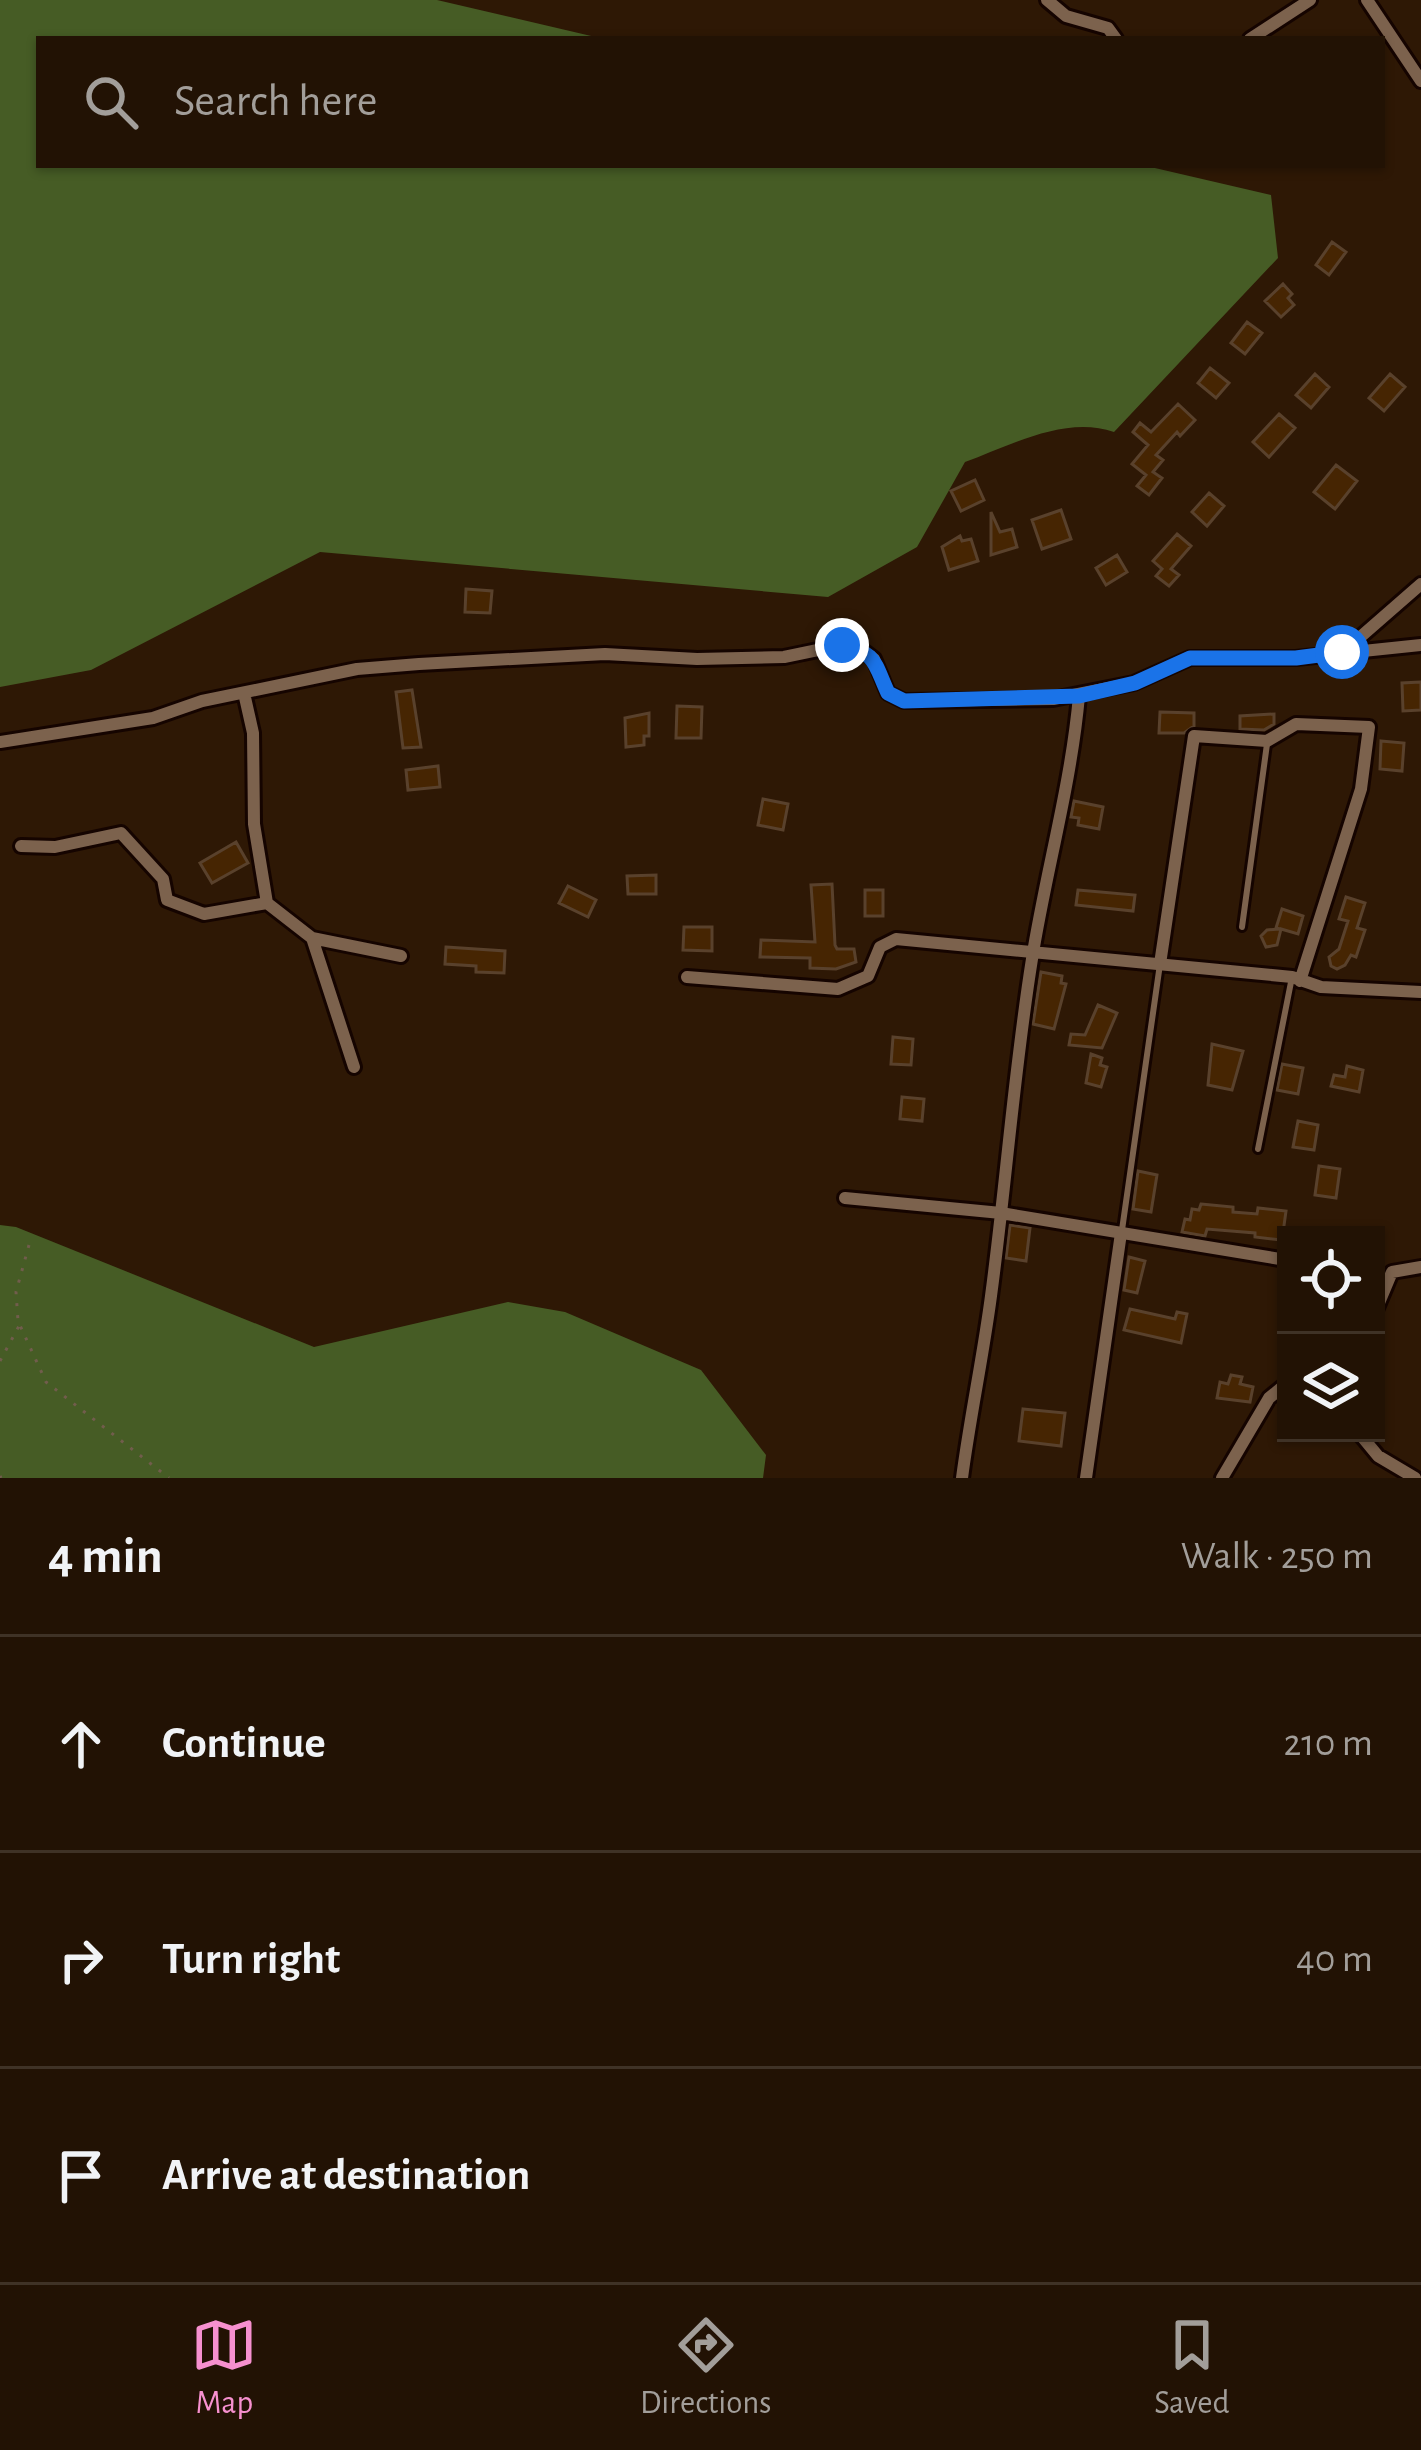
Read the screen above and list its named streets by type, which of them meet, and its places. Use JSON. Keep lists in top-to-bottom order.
{
  "page": {
    "search": "Search here",
    "heading": ["4 min", "Walk · 250 m"],
    "list": [
      ["Continue", "210 m"],
      ["Turn right", "40 m"],
      "Arrive at destination"
    ],
    "nav": ["Map", "Directions", "Saved"]
  }
}
